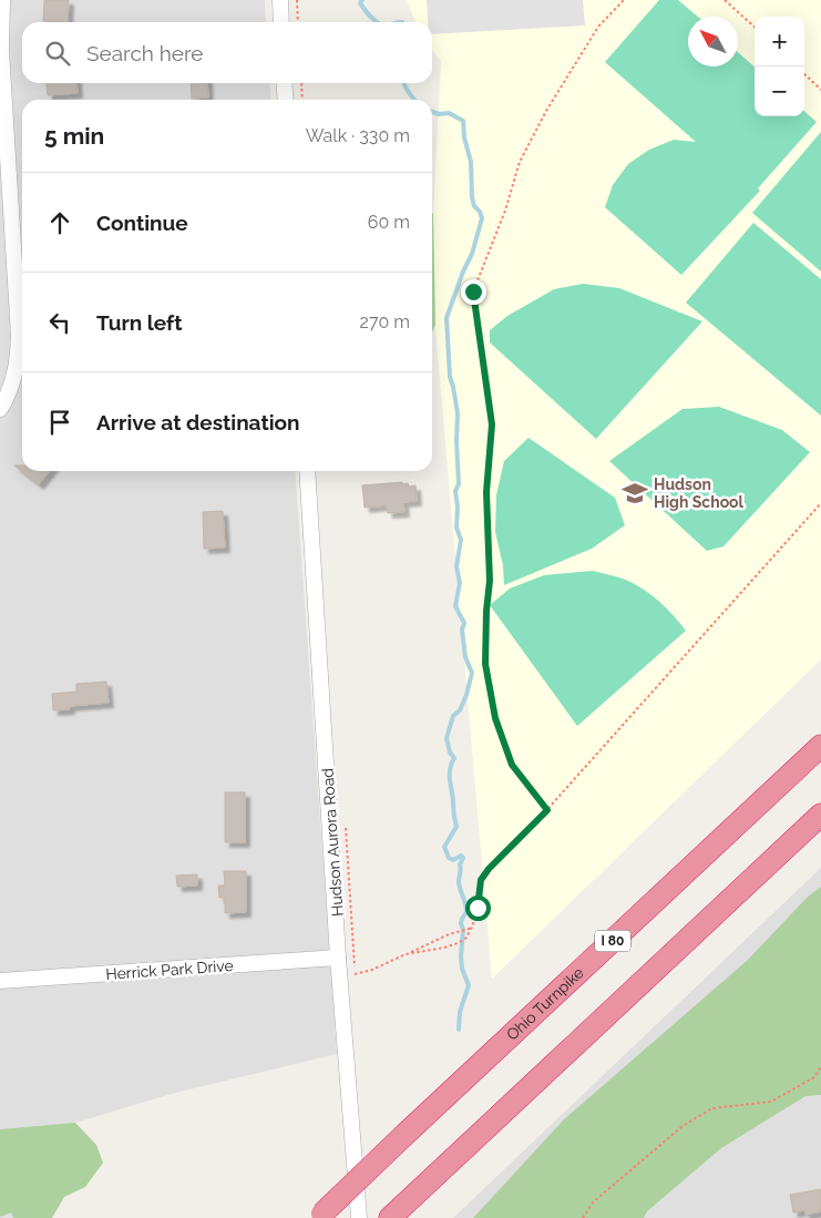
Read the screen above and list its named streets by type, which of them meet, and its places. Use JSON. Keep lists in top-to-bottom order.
{
  "streets": {
    "highway": ["I 80", "Ohio Turnpike"],
    "street": ["Hudson Aurora Road", "Herrick Park Drive"]
  },
  "crossings": [
    ["Hudson Aurora Road", "Herrick Park Drive"]
  ],
  "places": {
    "school or university": ["Hudson High School"]
  },
  "north": "top left",
  "page": {
    "map_buttons": ["+", "−"],
    "search": "Search here",
    "heading": ["5 min", "Walk · 330 m"],
    "list": [
      ["Continue", "60 m"],
      ["Turn left", "270 m"],
      "Arrive at destination"
    ]
  }
}
